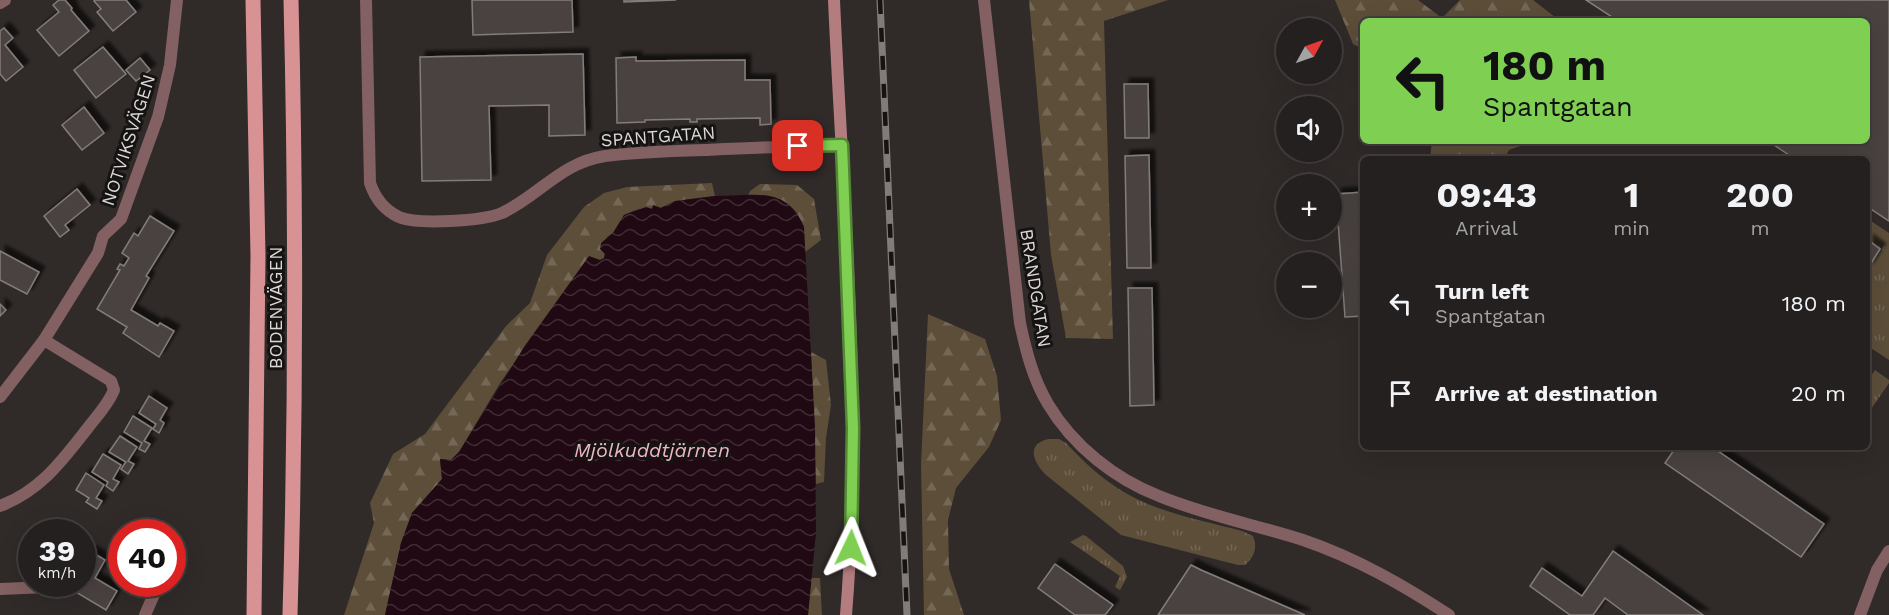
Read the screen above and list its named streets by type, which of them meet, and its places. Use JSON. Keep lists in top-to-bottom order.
{
  "streets": {
    "main road": ["BODENVÄGEN"],
    "street": ["SPANTGATAN", "NOTVIKSVÄGEN", "BRANDGATAN"]
  },
  "water": ["Mjölkuddtjärnen"],
  "north": "top right",
  "page": {
    "map_buttons": ["+", "−"],
    "turn": ["180 m", "Spantgatan"],
    "eta": [
      "09:43",
      "Arrival",
      "1",
      "min",
      "200",
      "m"
    ],
    "list": [
      {
        "name": "Turn left",
        "note": "Spantgatan",
        "value": "180 m"
      },
      {
        "name": "Arrive at destination",
        "value": "20 m"
      }
    ],
    "speed": "39 km/h",
    "limit": "40"
  }
}
